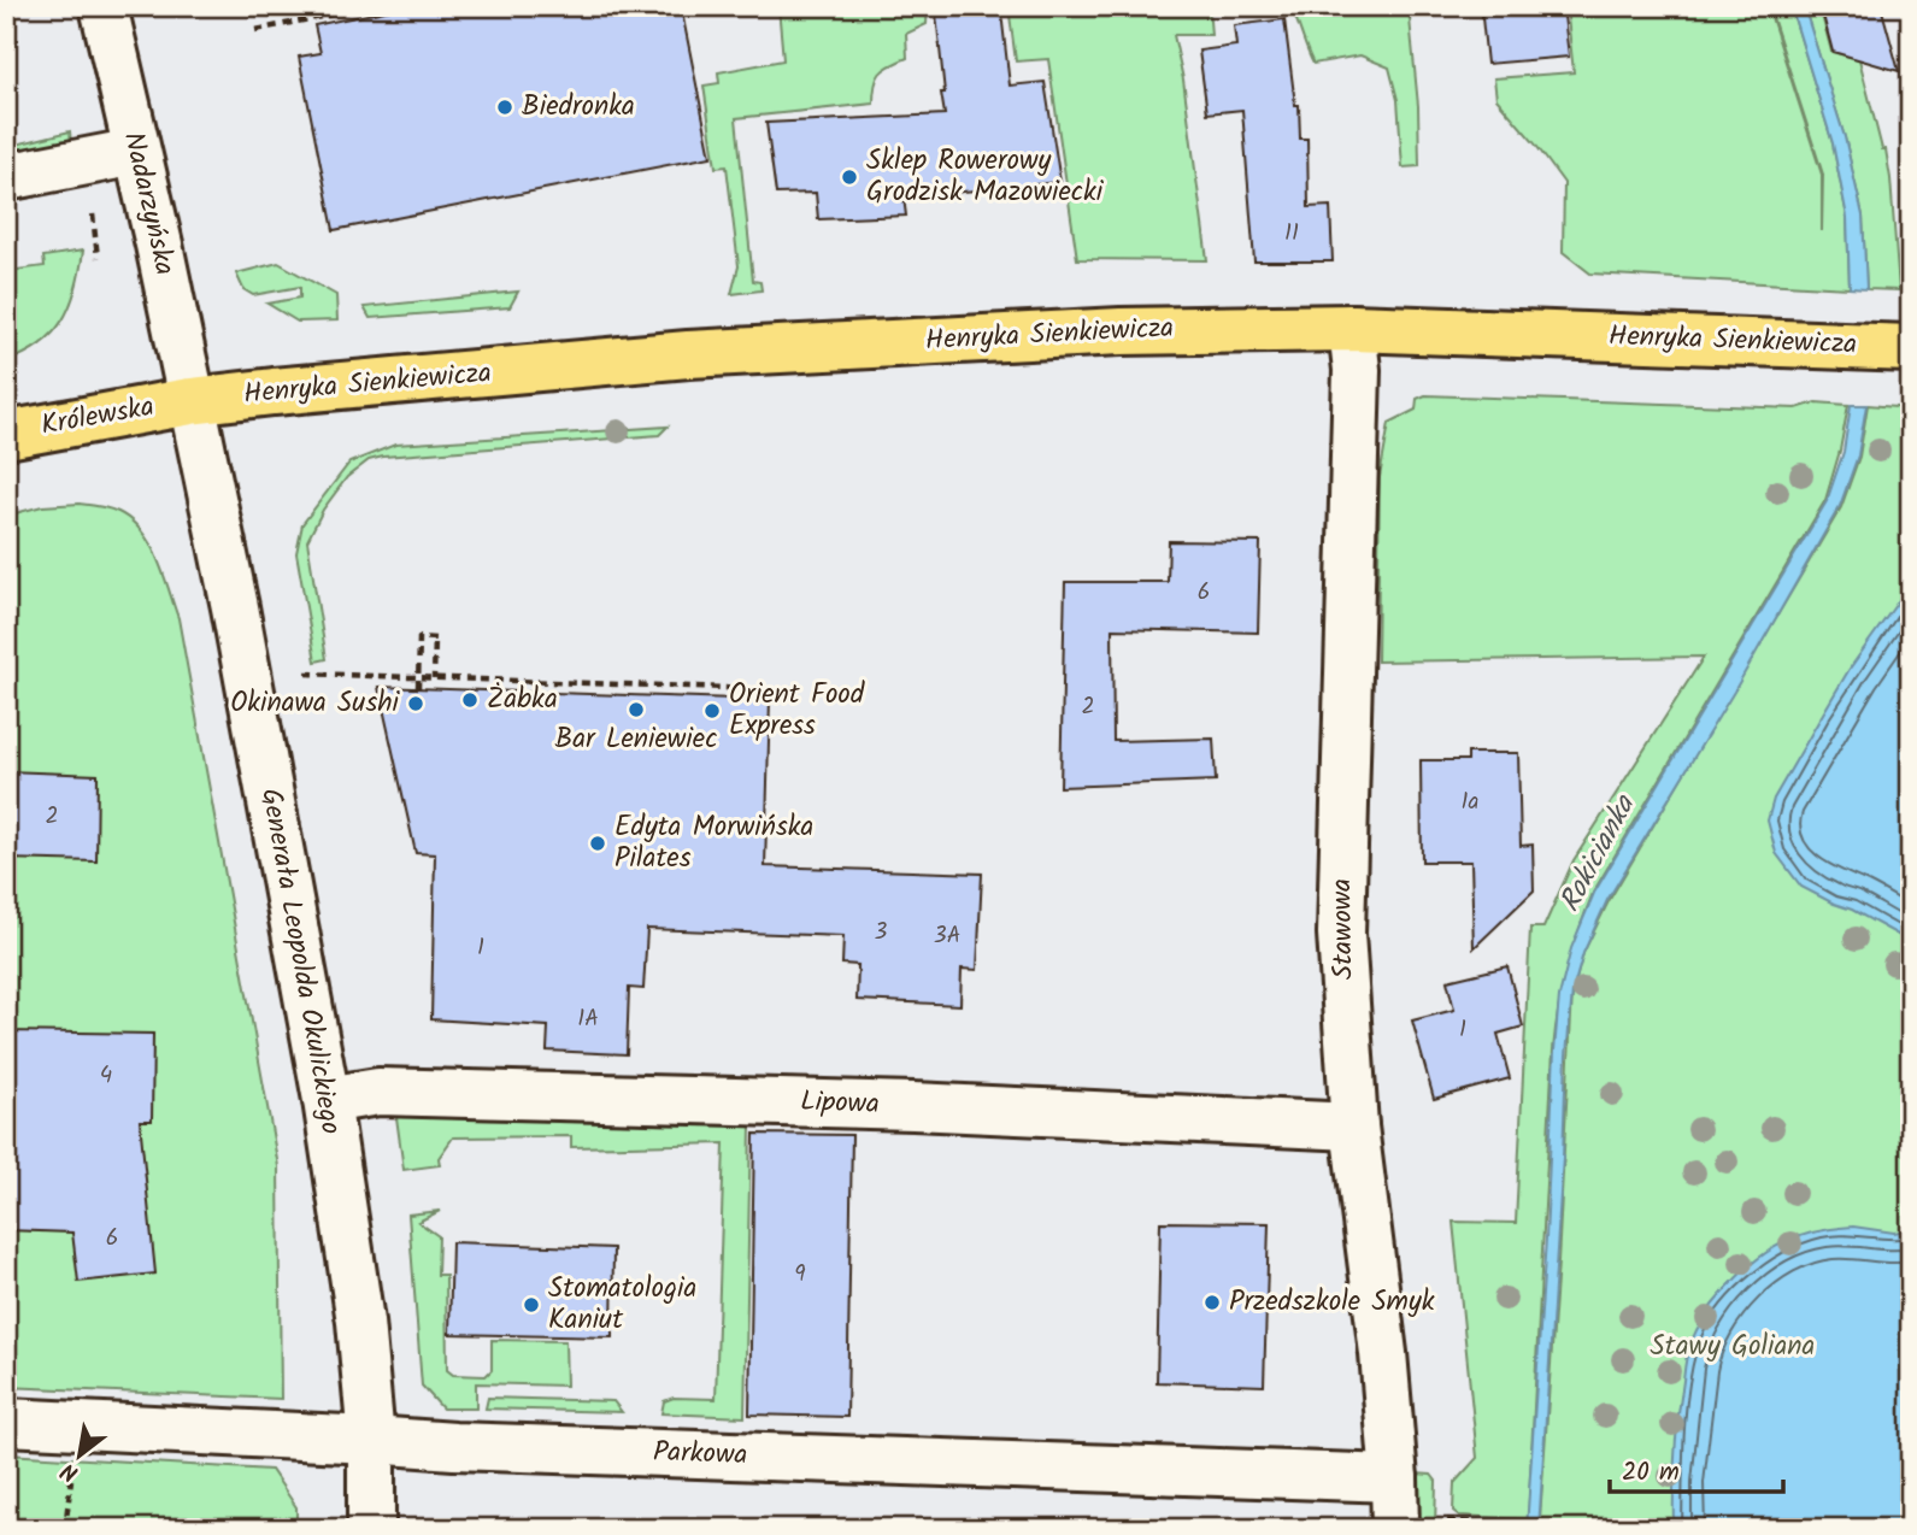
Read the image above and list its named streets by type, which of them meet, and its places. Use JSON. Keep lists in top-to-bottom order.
{
  "streets": {
    "main road": ["Henryka Sienkiewicza", "Królewska"],
    "street": [
      "Nadarzyńska",
      "Stawowa",
      "Generała Leopolda Okulickiego",
      "Lipowa",
      "Parkowa"
    ]
  },
  "crossings": [
    ["Nadarzyńska", "Henryka Sienkiewicza"],
    ["Nadarzyńska", "Królewska"],
    ["Nadarzyńska", "Generała Leopolda Okulickiego"],
    ["Henryka Sienkiewicza", "Królewska"],
    ["Henryka Sienkiewicza", "Stawowa"],
    ["Henryka Sienkiewicza", "Generała Leopolda Okulickiego"],
    ["Królewska", "Generała Leopolda Okulickiego"],
    ["Stawowa", "Lipowa"],
    ["Stawowa", "Parkowa"],
    ["Generała Leopolda Okulickiego", "Lipowa"],
    ["Generała Leopolda Okulickiego", "Parkowa"]
  ],
  "water": ["Rokicianka"],
  "parks": ["Stawy Goliana"],
  "places": [
    "Biedronka",
    "Sklep Rowerowy Grodzisk Mazowiecki",
    "Żabka",
    "Okinawa Sushi",
    "Bar Leniewiec",
    "Orient Food Express",
    "Edyta Morwińska Pilates",
    "Przedszkole Smyk",
    "Stomatologia Kaniut"
  ],
  "house_numbers": [
    "11",
    "6",
    "2",
    "1a",
    "2",
    "3",
    "3A",
    "1",
    "1A",
    "1",
    "4",
    "6",
    "9"
  ],
  "scale_bar": "20 m",
  "north": "bottom left"
}
